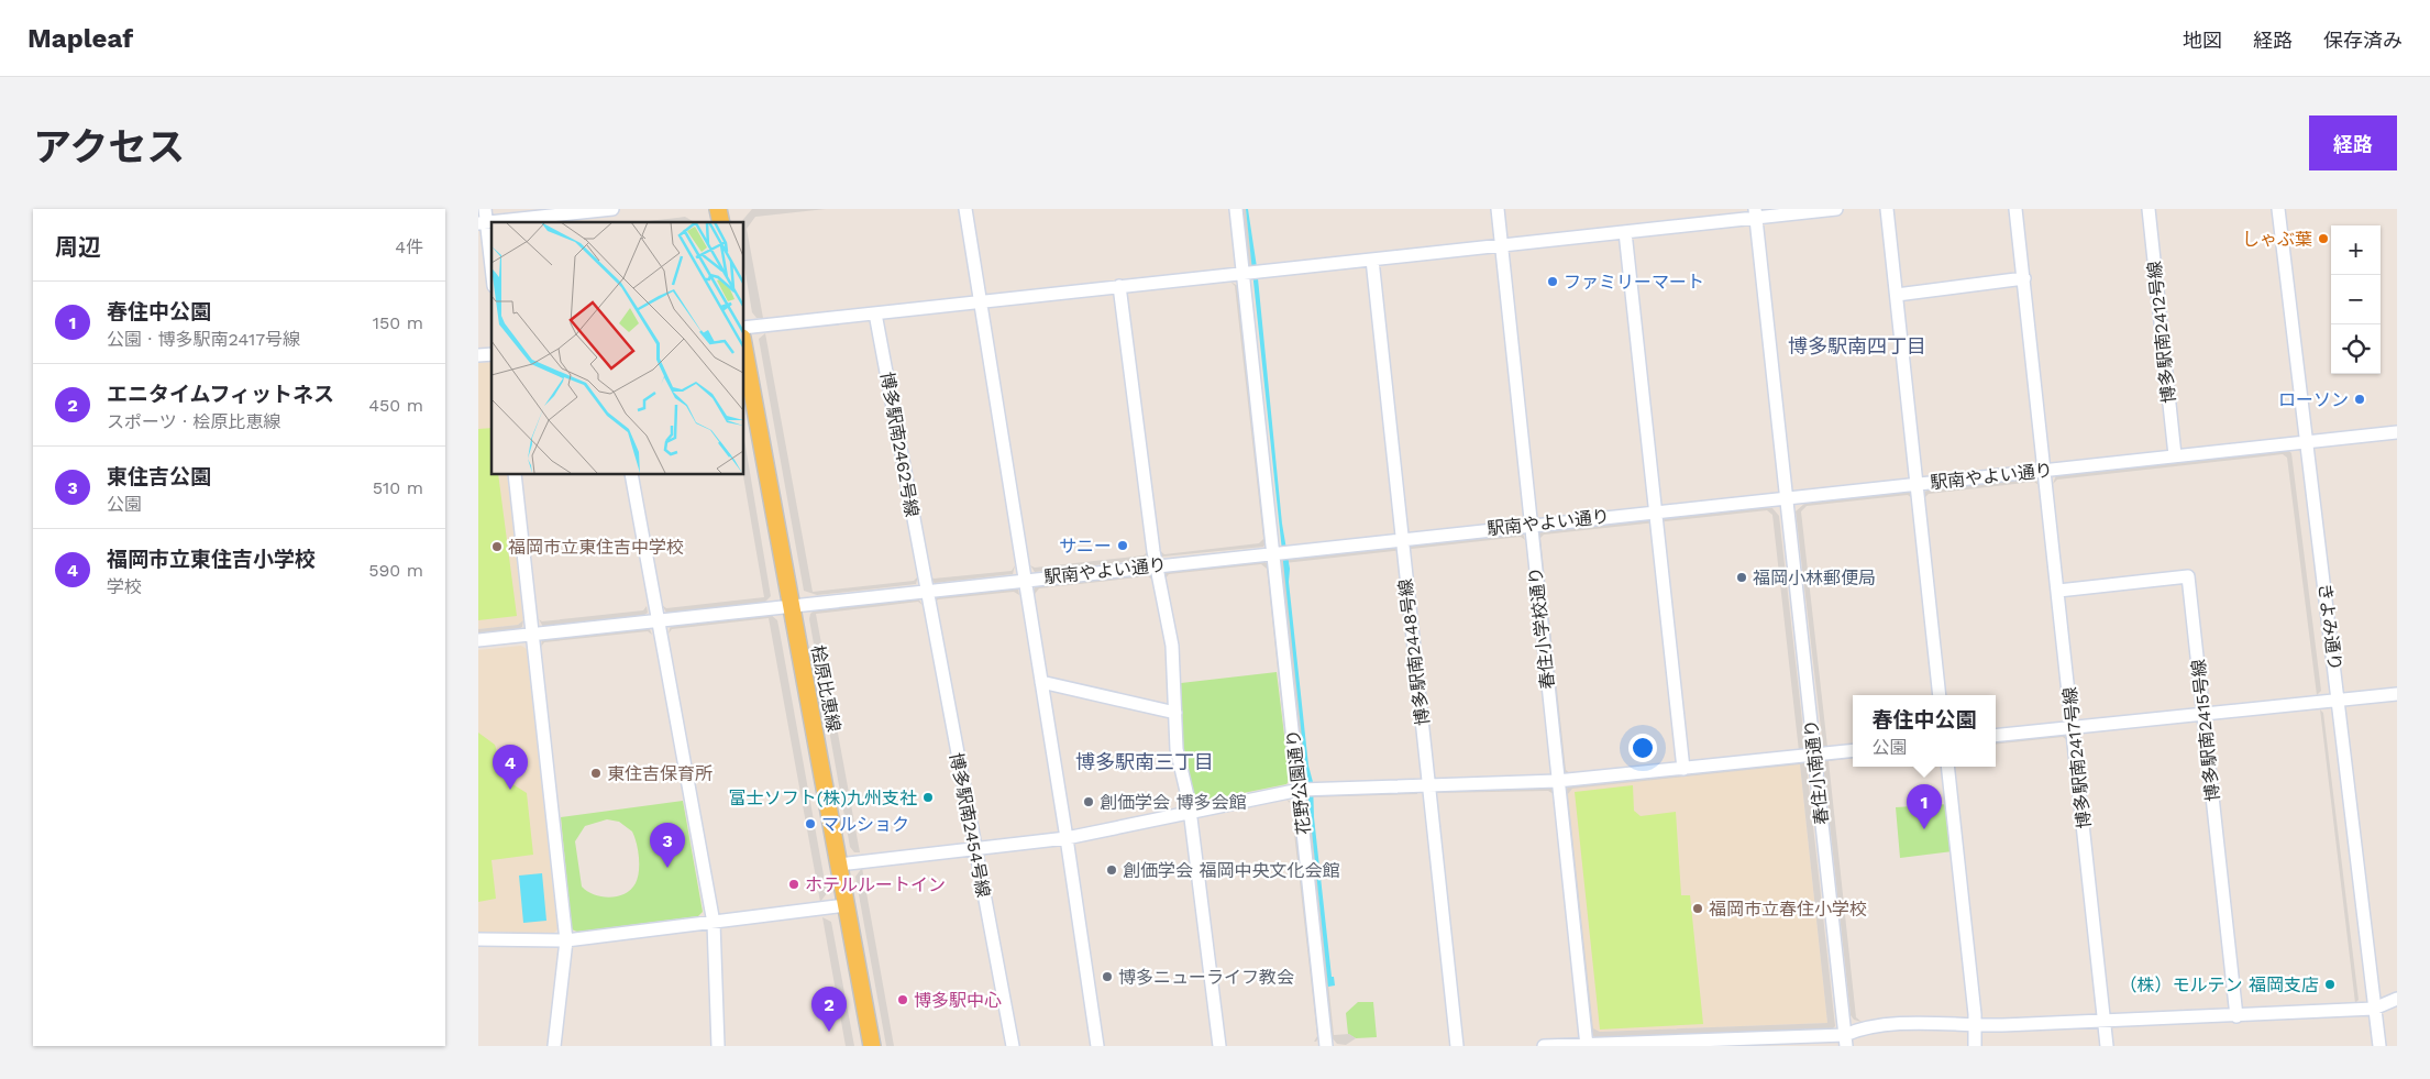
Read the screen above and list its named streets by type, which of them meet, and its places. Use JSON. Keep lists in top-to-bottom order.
{
  "streets": {
    "main road": ["桧原比恵線"],
    "street": [
      "博多駅南2412号線",
      "博多駅南2462号線",
      "駅南やよい通り",
      "きよみ通り",
      "春住小学校通り",
      "博多駅南2448号線",
      "博多駅南2415号線",
      "博多駅南2417号線",
      "春住小南通り",
      "花野公園通り",
      "博多駅南2454号線"
    ]
  },
  "crossings": [
    ["博多駅南2412号線", "駅南やよい通り"],
    ["博多駅南2462号線", "駅南やよい通り"],
    ["博多駅南2462号線", "博多駅南2454号線"],
    ["駅南やよい通り", "きよみ通り"],
    ["駅南やよい通り", "春住小学校通り"],
    ["駅南やよい通り", "博多駅南2448号線"],
    ["駅南やよい通り", "桧原比恵線"],
    ["駅南やよい通り", "博多駅南2417号線"],
    ["駅南やよい通り", "春住小南通り"],
    ["駅南やよい通り", "花野公園通り"],
    ["駅南やよい通り", "博多駅南2454号線"],
    ["博多駅南2415号線", "博多駅南2417号線"]
  ],
  "districts": ["博多駅南四丁目", "博多駅南三丁目"],
  "places": [
    "しゃぶ葉",
    "ファミリーマート",
    "ローソン",
    "サニー",
    "福岡市立東住吉中学校",
    "福岡小林郵便局",
    "東住吉保育所",
    "富士ソフト(株)九州支社",
    "創価学会 博多会館",
    "マルショク",
    "創価学会 福岡中央文化会館",
    "ホテルルートイン",
    "福岡市立春住小学校",
    "博多ニューライフ教会",
    "（株）モルテン 福岡支店",
    "博多駅中心"
  ],
  "page": {
    "header": "Mapleaf",
    "nav": ["地図", "経路", "保存済み"],
    "title": "アクセス",
    "buttons": "経路",
    "heading": ["周辺", "4件"],
    "map_buttons": ["+", "−"],
    "list": [
      {
        "mark": "1",
        "name": "春住中公園",
        "note": "公園 · 博多駅南2417号線",
        "value": "150 m"
      },
      {
        "mark": "2",
        "name": "エニタイムフィットネス",
        "note": "スポーツ · 桧原比恵線",
        "value": "450 m"
      },
      {
        "mark": "3",
        "name": "東住吉公園",
        "note": "公園",
        "value": "510 m"
      },
      {
        "mark": "4",
        "name": "福岡市立東住吉小学校",
        "note": "学校",
        "value": "590 m"
      }
    ],
    "popup": ["春住中公園", "公園"],
    "pins": [
      "4",
      "1",
      "3",
      "2"
    ]
  }
}
